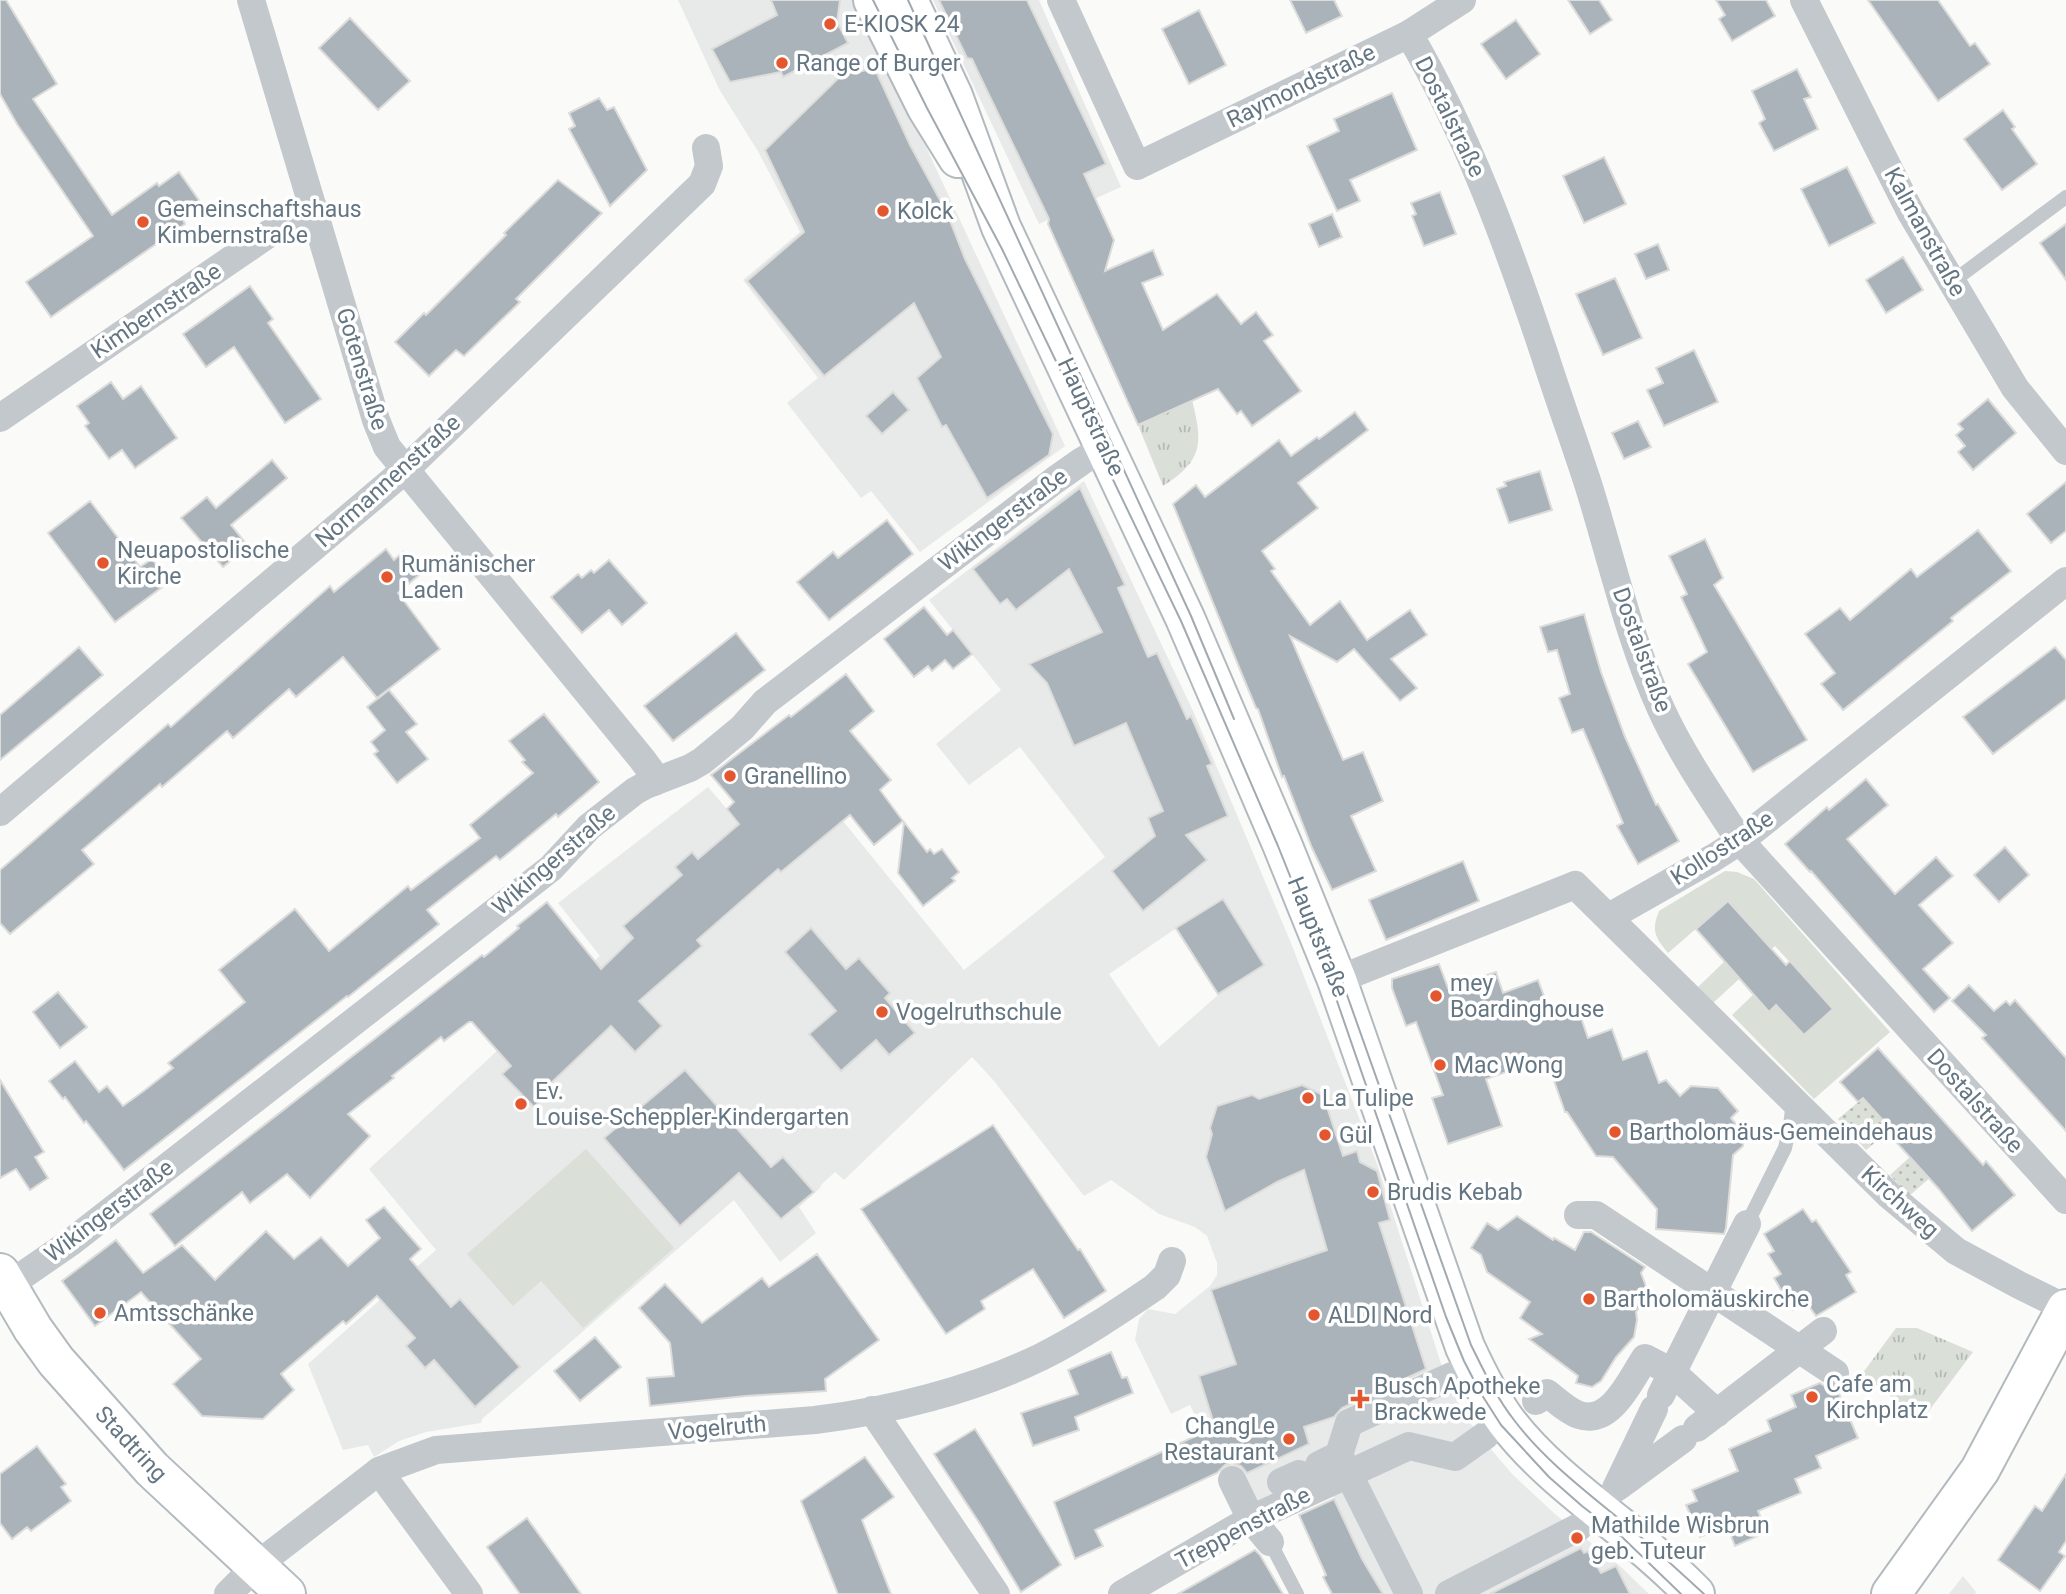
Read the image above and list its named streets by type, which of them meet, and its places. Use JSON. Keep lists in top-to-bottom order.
{
  "streets": {
    "street": [
      "Raymondstraße",
      "Dostalstraße",
      "Kalmanstraße",
      "Kimbernstraße",
      "Gotenstraße",
      "Hauptstraße",
      "Normannenstraße",
      "Wikingerstraße",
      "Kollostraße",
      "Kirchweg",
      "Vogelruth",
      "Stadtring",
      "Treppenstraße"
    ]
  },
  "crossings": [
    ["Raymondstraße", "Dostalstraße"],
    ["Dostalstraße", "Kollostraße"],
    ["Kimbernstraße", "Gotenstraße"],
    ["Gotenstraße", "Normannenstraße"],
    ["Gotenstraße", "Wikingerstraße"],
    ["Hauptstraße", "Wikingerstraße"],
    ["Wikingerstraße", "Stadtring"],
    ["Kollostraße", "Kirchweg"],
    ["Vogelruth", "Stadtring"]
  ],
  "places": {
    "other": [
      "E-KIOSK 24",
      "Range of Burger",
      "Kolck",
      "Gemeinschaftshaus Kimbernstraße",
      "Neuapostolische Kirche",
      "Rumänischer Laden",
      "Granellino",
      "mey Boardinghouse",
      "Vogelruthschule",
      "Mac Wong",
      "La Tulipe",
      "Ev. Louise-Scheppler-Kindergarten",
      "Bartholomäus-Gemeindehaus",
      "Gül",
      "Brudis Kebab",
      "Bartholomäuskirche",
      "Amtsschänke",
      "ALDI Nord",
      "Cafe am Kirchplatz",
      "ChangLe Restaurant",
      "Mathilde Wisbrun geb. Tuteur"
    ],
    "health": ["Busch Apotheke Brackwede"]
  }
}
